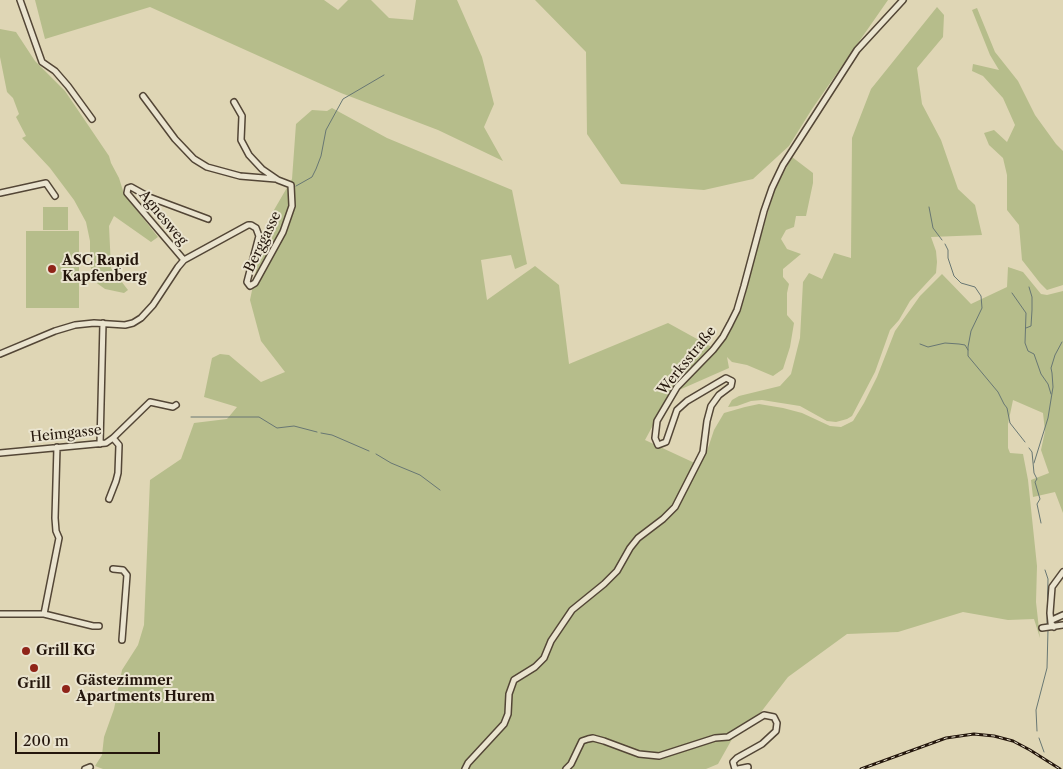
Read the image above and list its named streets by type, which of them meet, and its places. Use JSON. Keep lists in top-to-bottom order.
{
  "streets": {
    "street": [
      "Agnesweg",
      "Berggasse",
      "Werksstraße",
      "Heimgasse"
    ]
  },
  "crossings": [
    ["Agnesweg", "Berggasse"]
  ],
  "places": [
    "ASC Rapid Kapfenberg",
    "Grill KG",
    "Grill",
    "Gästezimmer Apartments Hurem"
  ],
  "scale_bar": "200 m"
}
